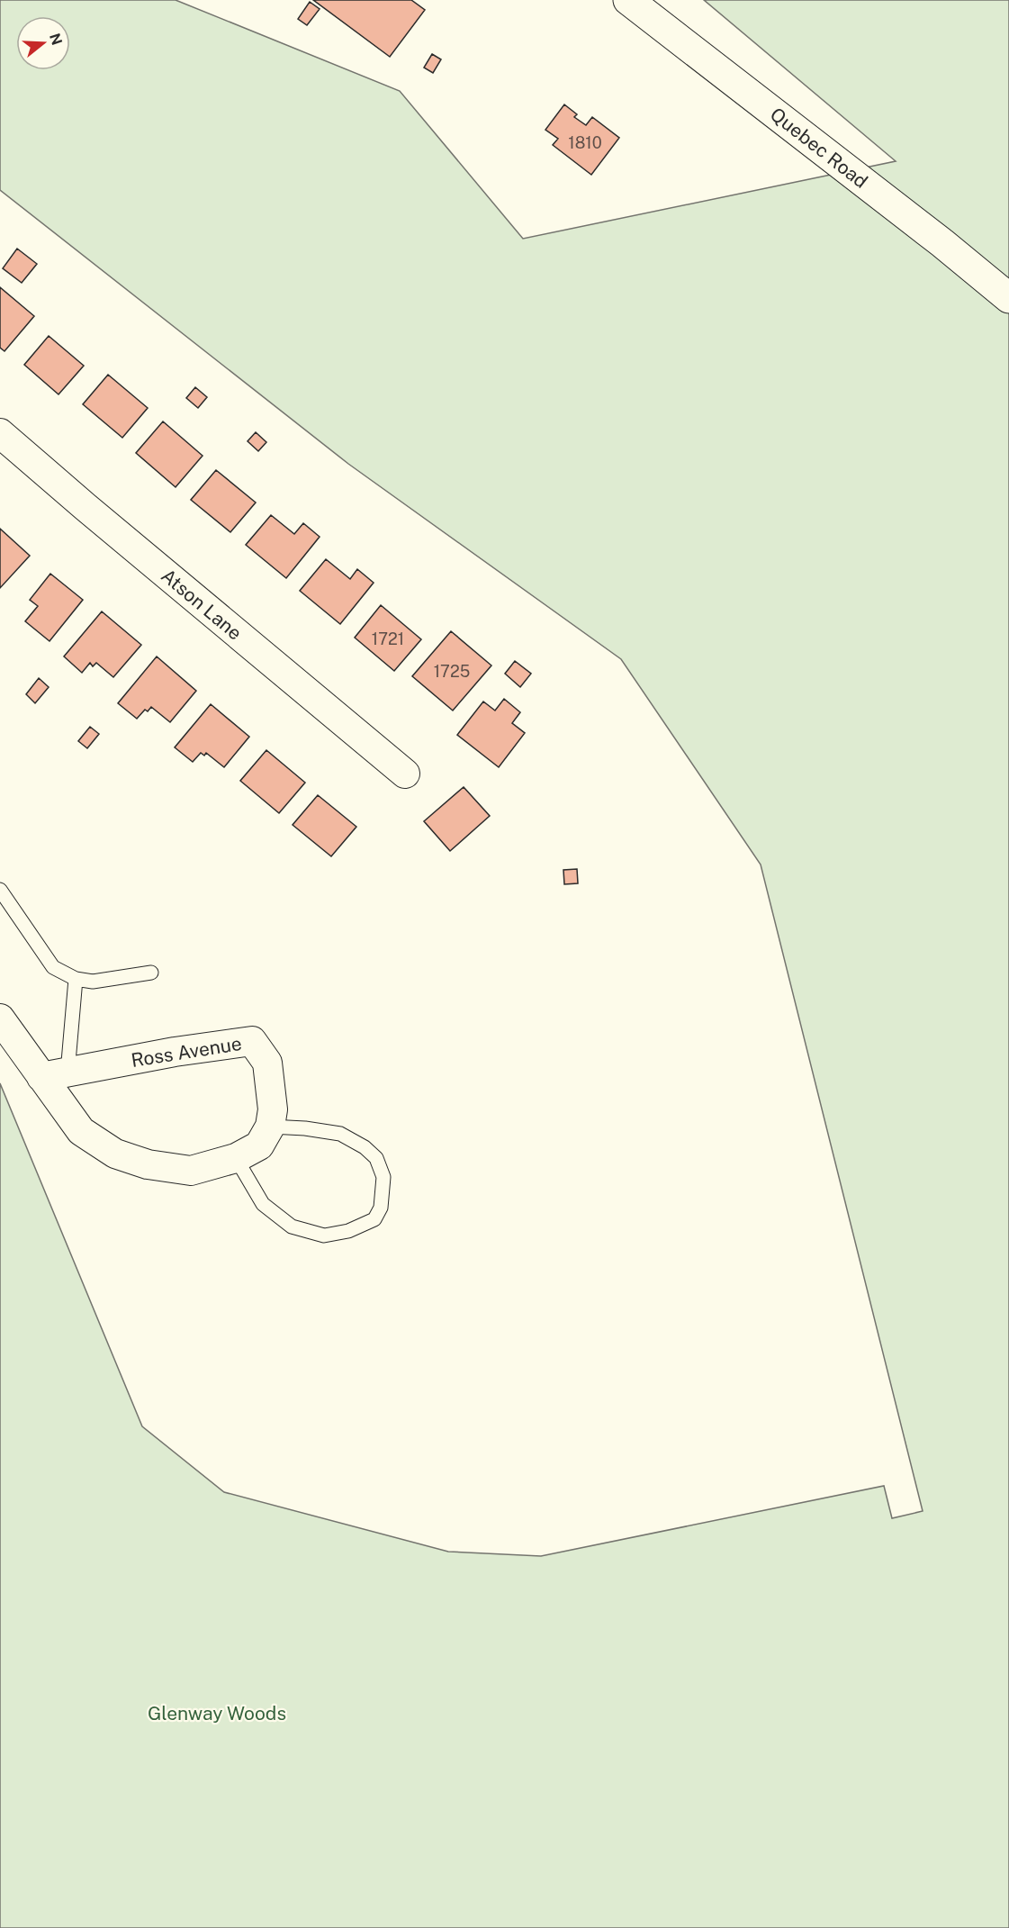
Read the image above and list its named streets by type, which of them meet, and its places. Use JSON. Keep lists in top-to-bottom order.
{
  "streets": {
    "street": ["Quebec Road", "Atson Lane", "Ross Avenue"]
  },
  "parks": ["Glenway Woods"],
  "house_numbers": ["1810", "1721", "1725"],
  "north": "right"
}
